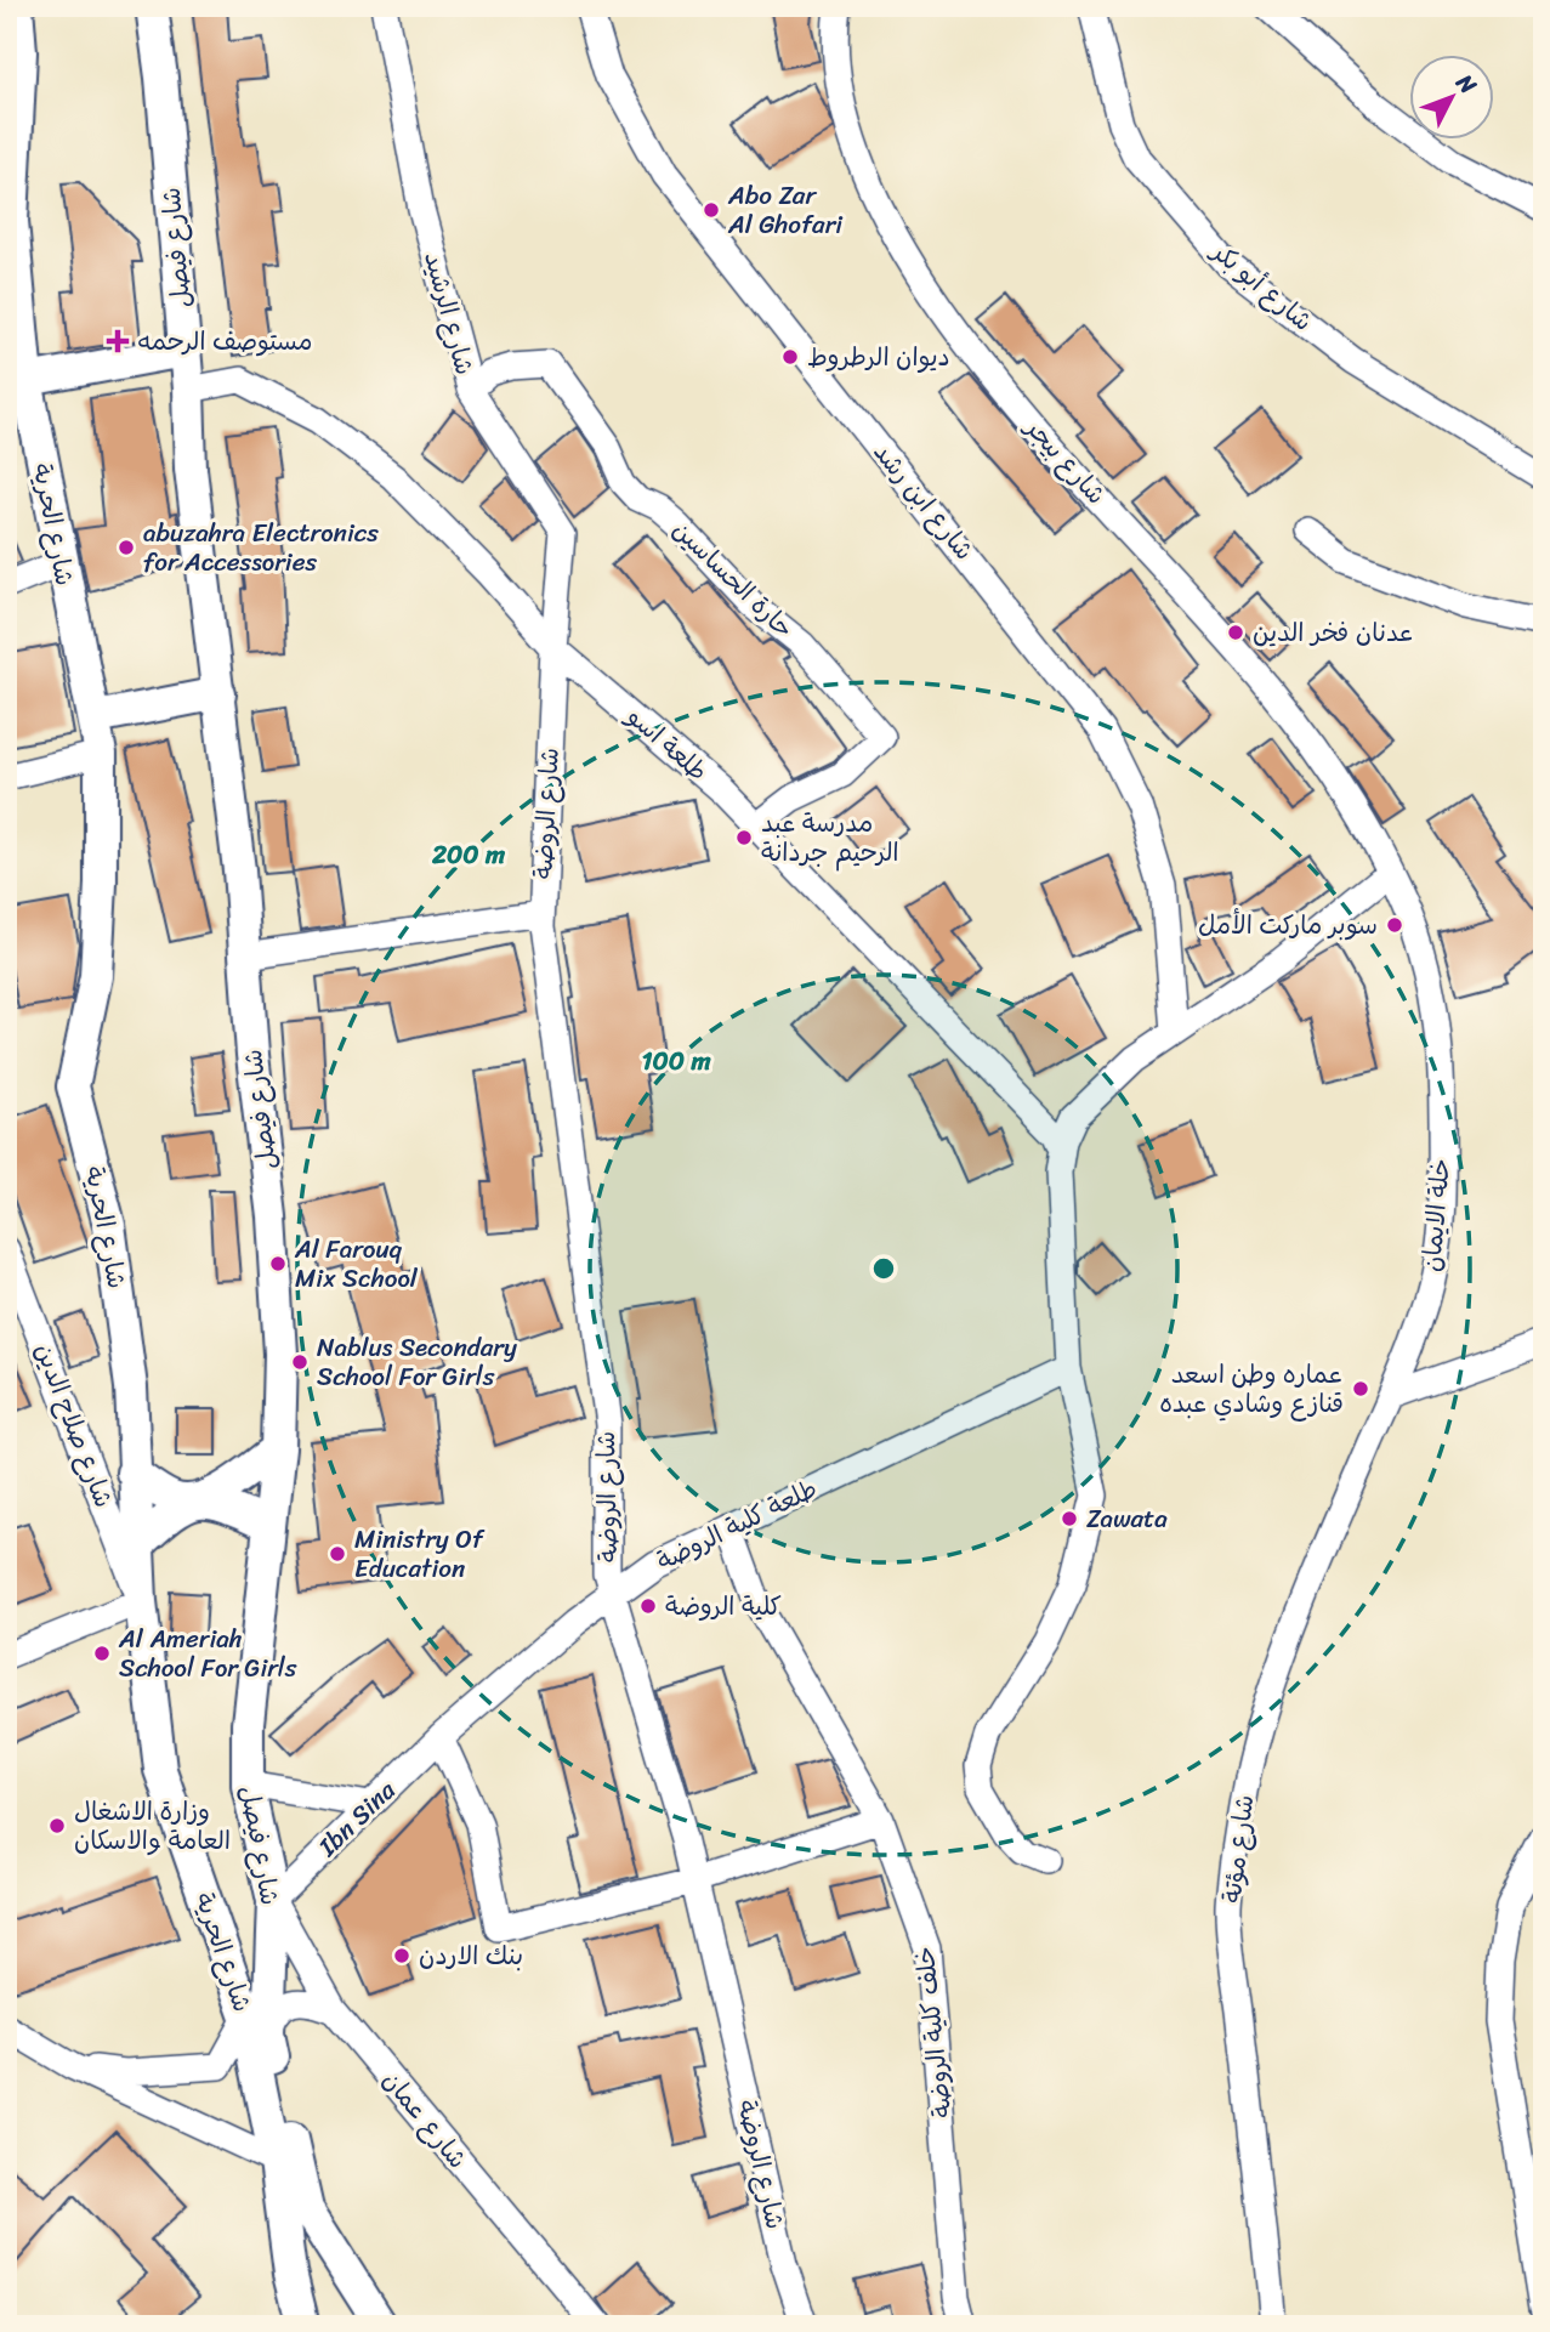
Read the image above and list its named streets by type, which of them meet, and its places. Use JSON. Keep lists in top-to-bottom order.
{
  "streets": {
    "main road": ["شارع فيصل", "شارع الحرية"],
    "street": [
      "شارع أبو بكر",
      "شارع الرشيد",
      "شارع بيجر",
      "شارع ابن رشد",
      "حارة الحساسين",
      "طلعة اسو",
      "شارع الروضة",
      "خلة الايمان",
      "شارع صلاح الدين",
      "طلعة كلية الروضة",
      "Ibn Sina",
      "شارع مؤتة",
      "خلف كلية الروضة",
      "شارع عمان"
    ]
  },
  "crossings": [
    ["شارع فيصل", "شارع الحرية"],
    ["شارع فيصل", "طلعة اسو"],
    ["شارع فيصل", "Ibn Sina"],
    ["شارع فيصل", "شارع عمان"],
    ["شارع الرشيد", "حارة الحساسين"],
    ["شارع الرشيد", "طلعة اسو"],
    ["شارع الرشيد", "شارع الروضة"],
    ["شارع بيجر", "خلة الايمان"],
    ["شارع الحرية", "شارع صلاح الدين"],
    ["حارة الحساسين", "طلعة اسو"],
    ["طلعة اسو", "شارع الروضة"],
    ["شارع الروضة", "طلعة كلية الروضة"],
    ["خلة الايمان", "شارع مؤتة"],
    ["طلعة كلية الروضة", "Ibn Sina"],
    ["طلعة كلية الروضة", "خلف كلية الروضة"],
    ["Ibn Sina", "شارع عمان"]
  ],
  "places": {
    "other": [
      "Abo Zar Al Ghofari",
      "ديوان الرطروط",
      "abuzahra Electronics for Accessories",
      "عدنان فخر الدين",
      "مدرسة عبد الرحيم جردانة",
      "سوبر ماركت الأمل",
      "Al Farouq Mix School",
      "Nablus Secondary School For Girls",
      "عماره وطن اسعد قنازع وشادي عبده",
      "Zawata",
      "Ministry Of Education",
      "كلية الروضة",
      "Al Ameriah School For Girls",
      "وزارة الاشغال العامة والاسكان",
      "بنك الاردن"
    ],
    "health": ["مستوصف الرحمه"]
  },
  "north": "top right",
  "rings": ["200 m", "100 m"]
}
